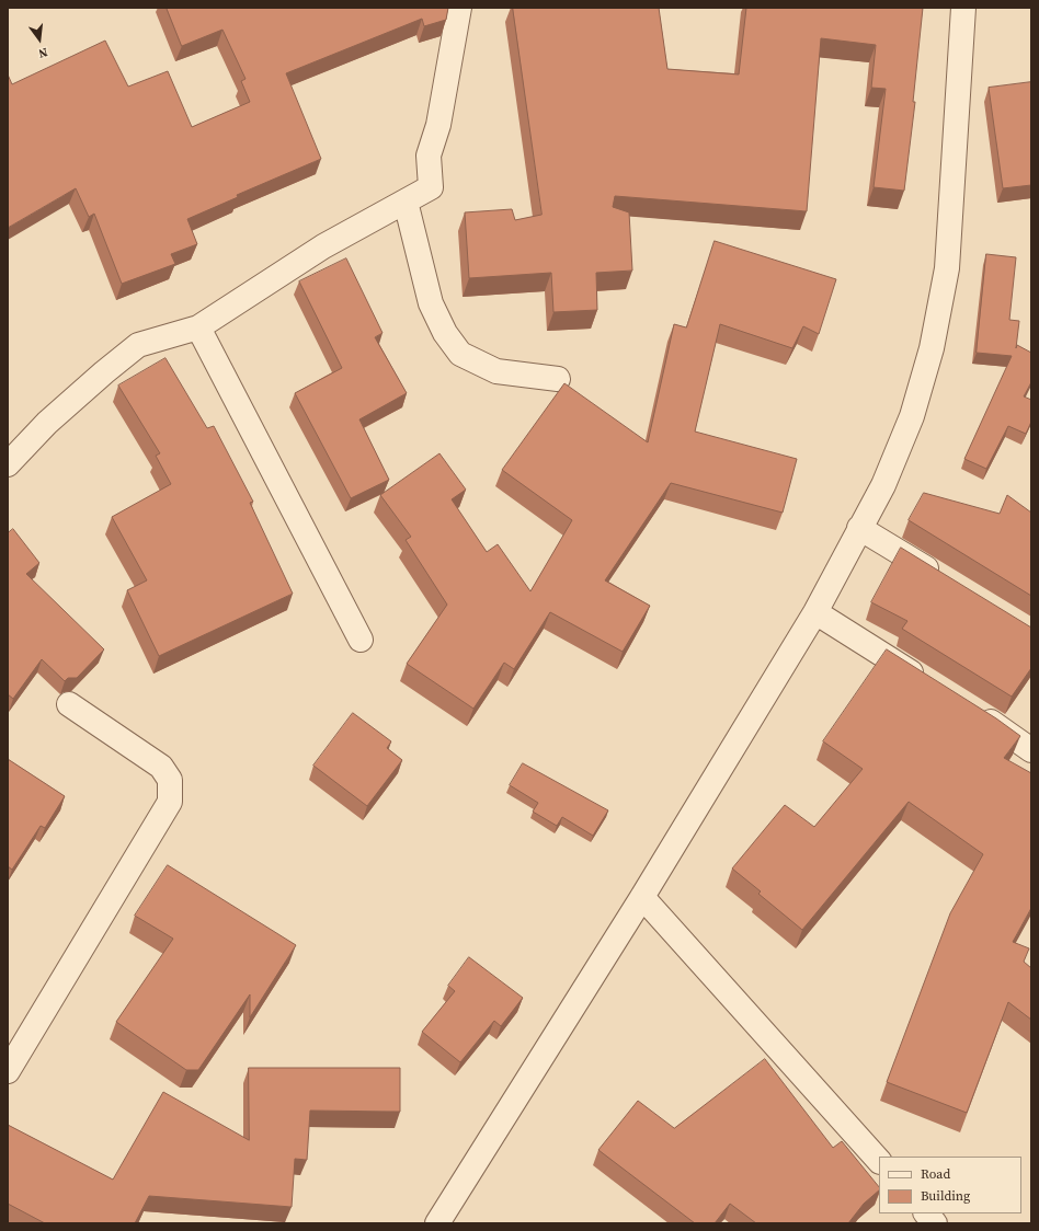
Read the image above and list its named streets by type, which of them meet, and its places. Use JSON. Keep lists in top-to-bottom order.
{
  "legend": ["Road", "Building"],
  "north": "bottom"
}
